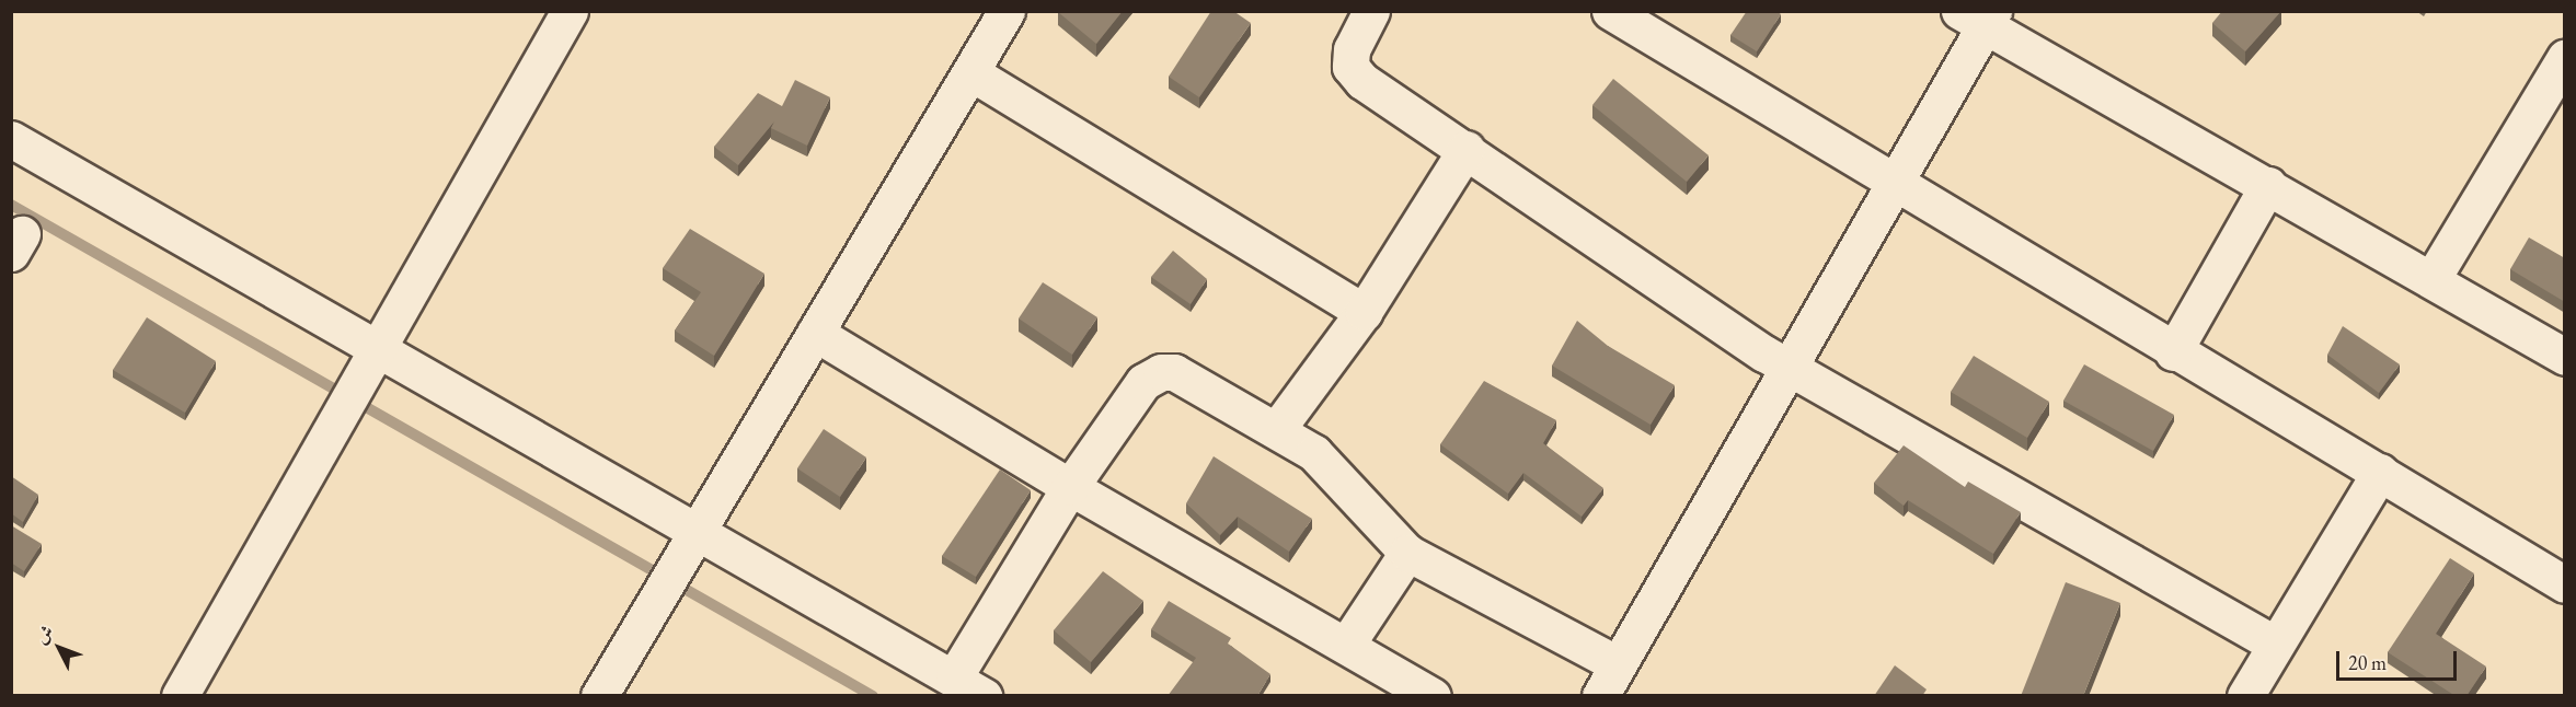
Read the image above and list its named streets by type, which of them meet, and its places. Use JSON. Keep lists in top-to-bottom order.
{
  "scale_bar": "20 m",
  "north": "top left"
}
